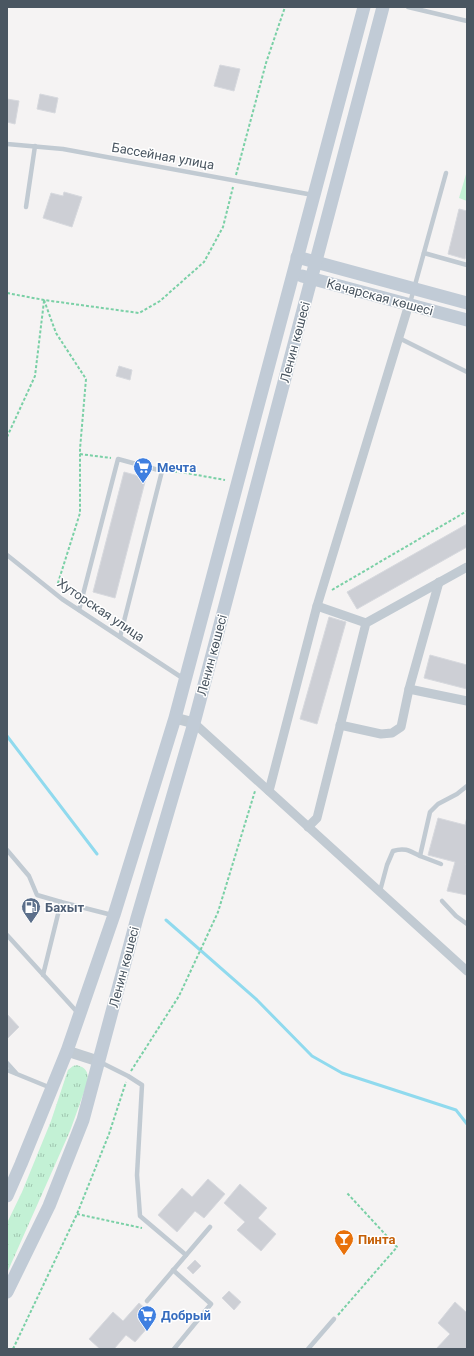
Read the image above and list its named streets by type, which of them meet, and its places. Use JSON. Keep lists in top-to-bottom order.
{
  "streets": {
    "main road": ["Качарская көшесі", "Ленин көшесі"],
    "lane": ["Бассейная улица", "Хуторская улица"]
  },
  "crossings": [
    ["Бассейная улица", "Ленин көшесі"],
    ["Качарская көшесі", "Ленин көшесі"],
    ["Ленин көшесі", "Хуторская улица"]
  ],
  "places": {
    "supermarket": ["Мечта", "Добрый"],
    "fuel station": ["Бахыт"],
    "bar": ["Пинта"]
  }
}
